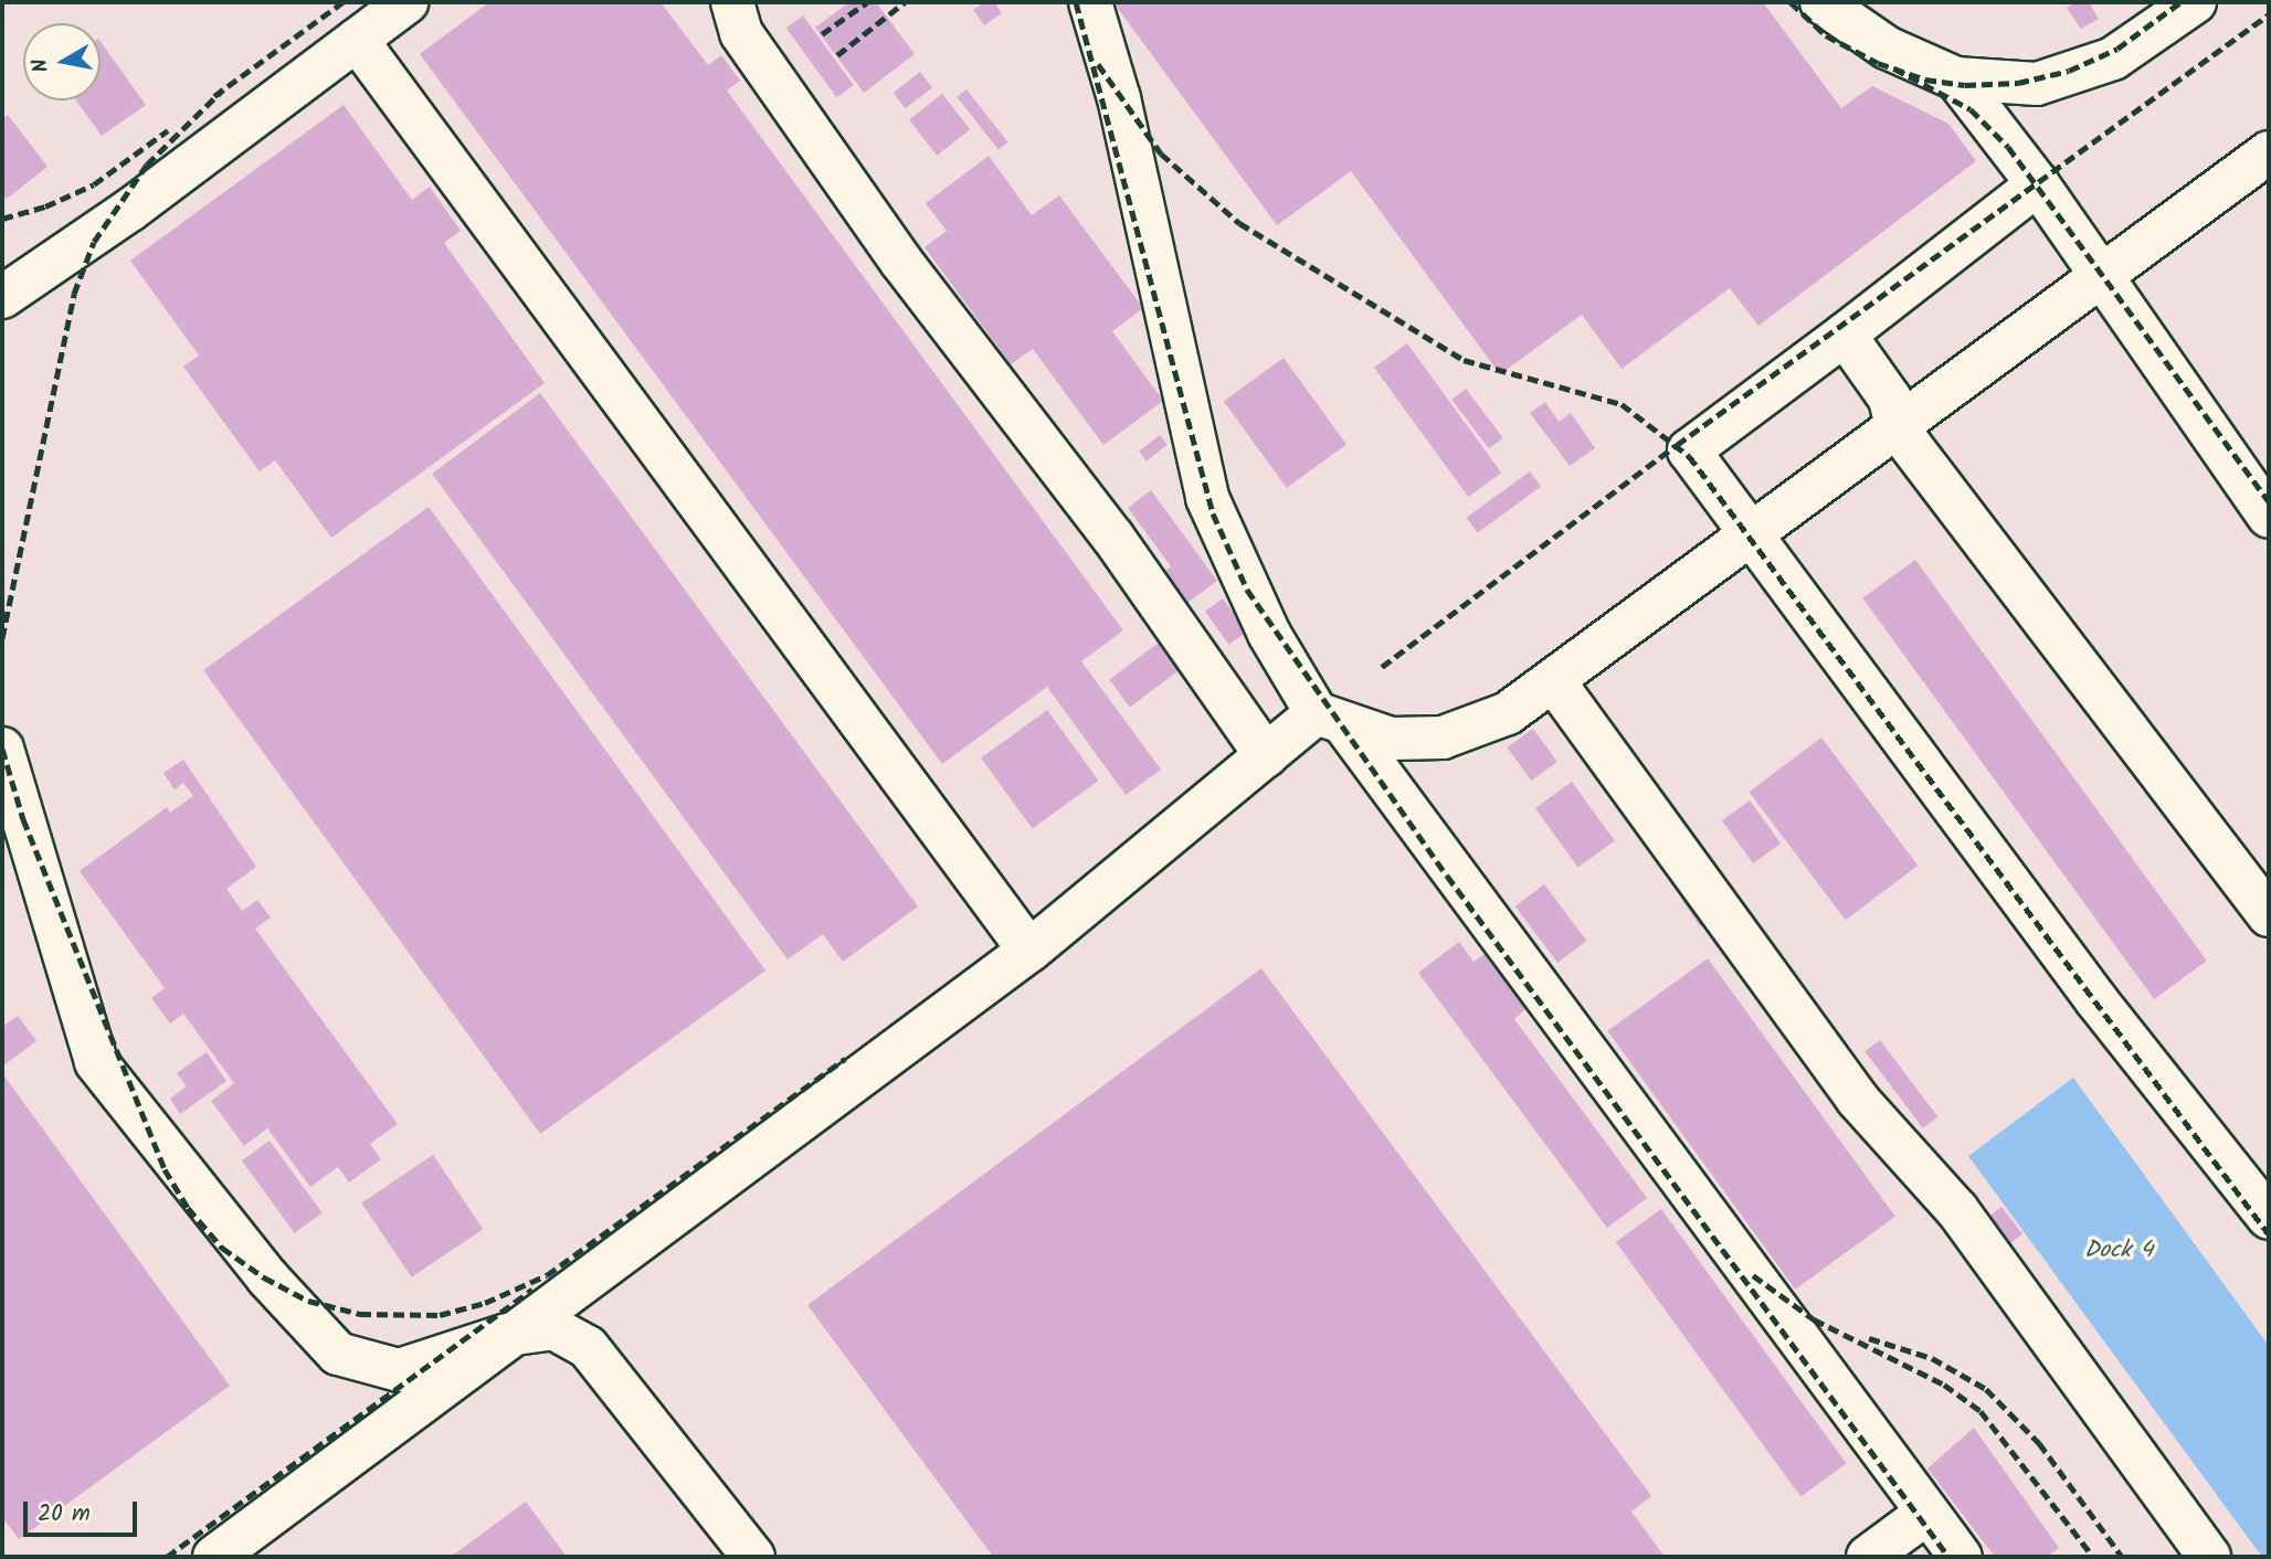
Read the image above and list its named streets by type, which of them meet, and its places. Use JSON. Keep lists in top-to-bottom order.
{
  "water": ["Dock 4"],
  "scale_bar": "20 m",
  "north": "left"
}
